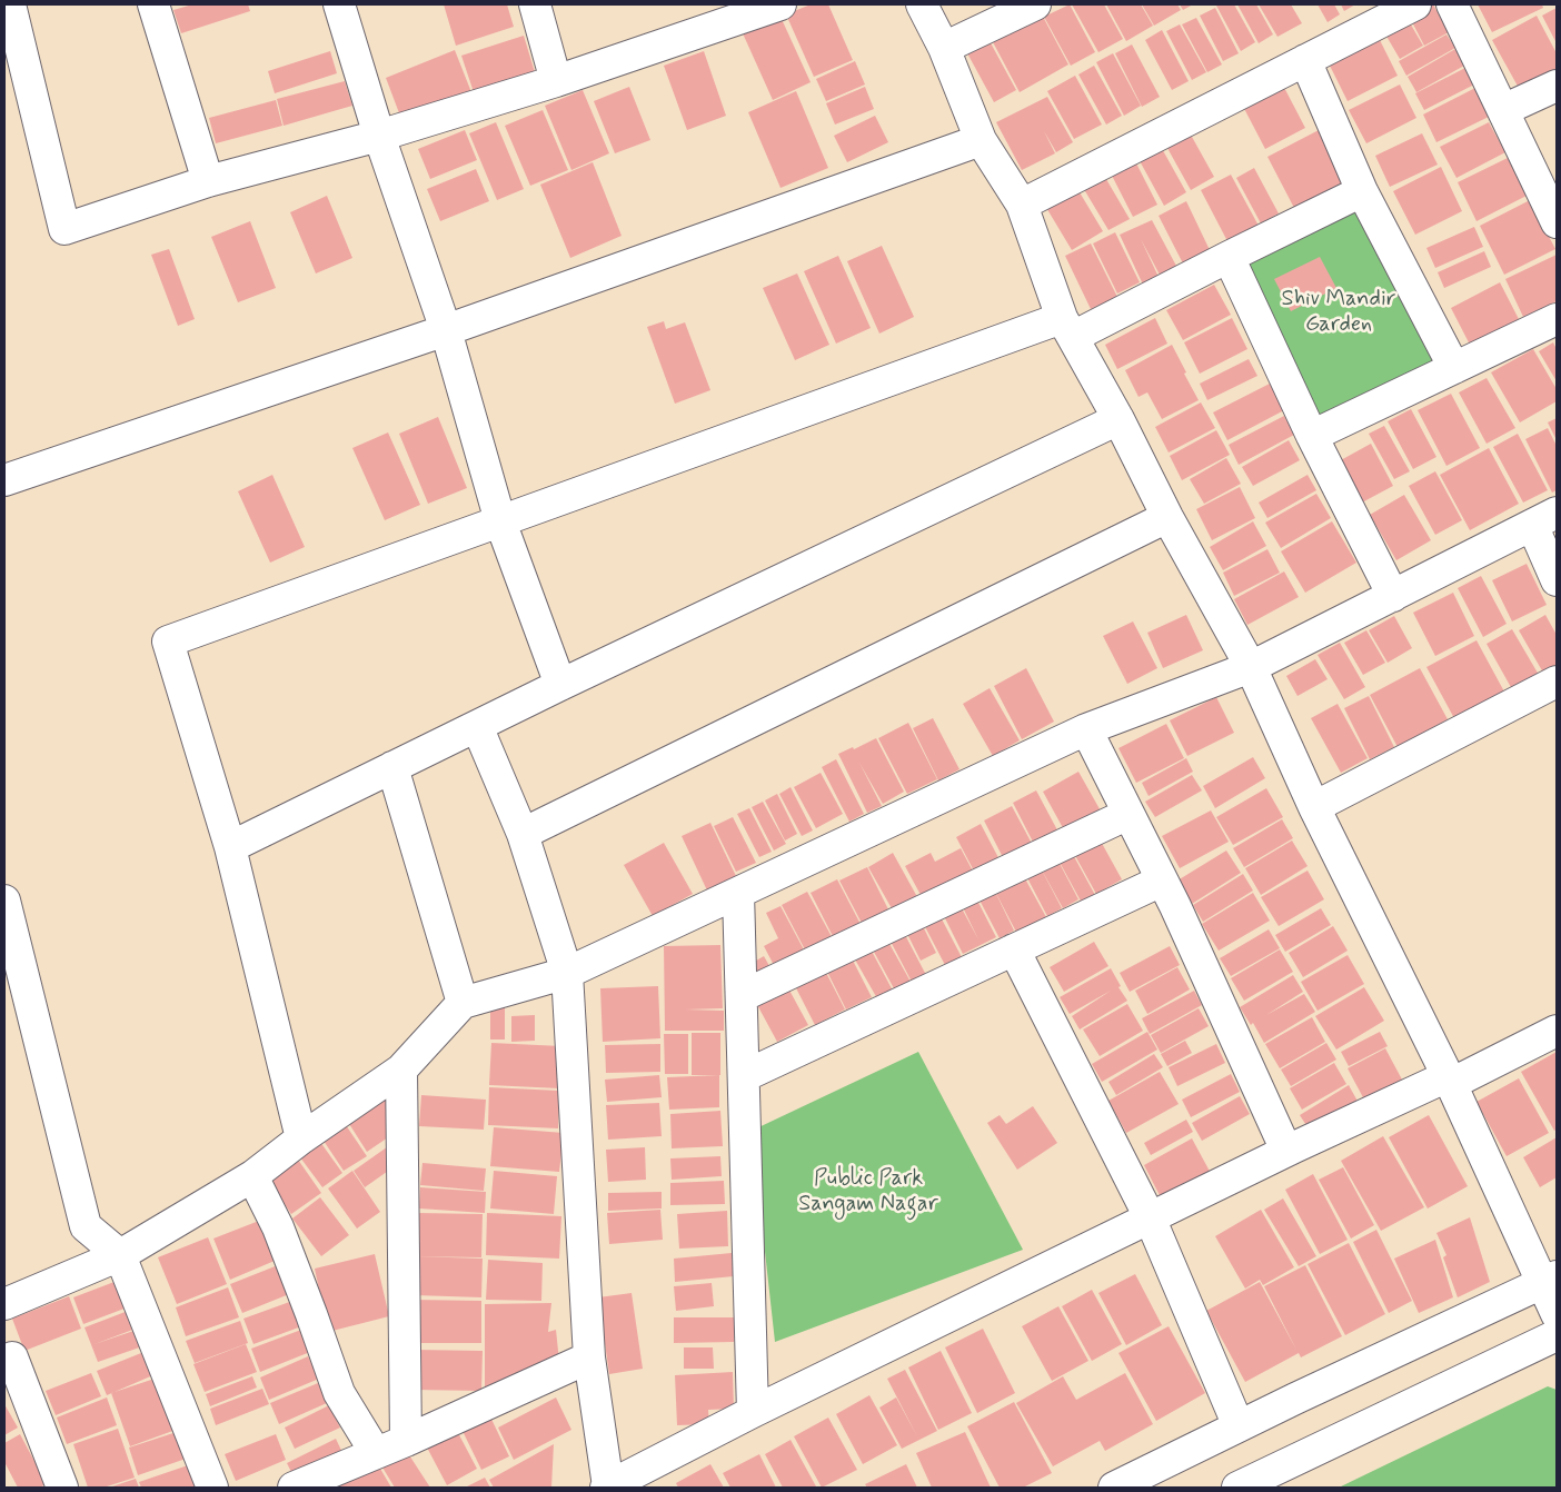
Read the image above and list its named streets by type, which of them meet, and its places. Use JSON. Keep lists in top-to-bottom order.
{
  "parks": ["Shiv Mandir Garden", "Public Park Sangam Nagar"]
}
